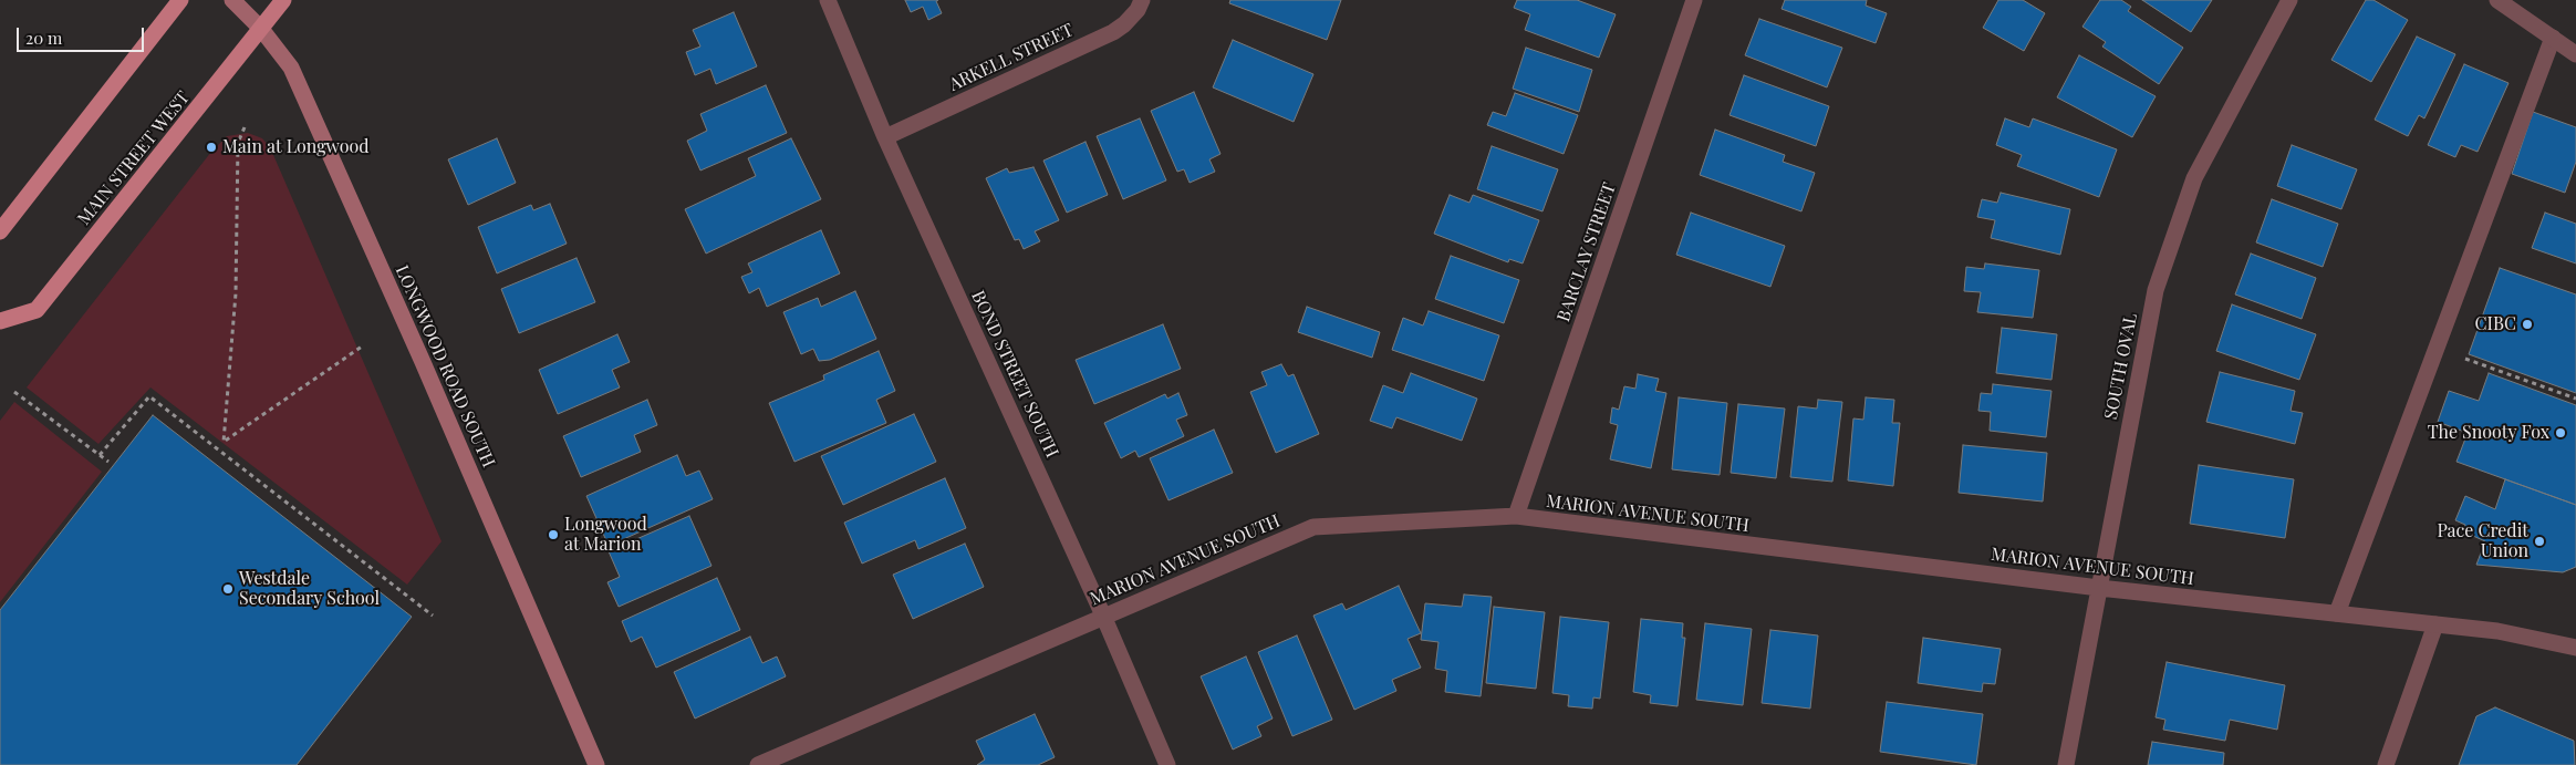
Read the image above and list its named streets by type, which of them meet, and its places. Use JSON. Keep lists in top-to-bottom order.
{
  "streets": {
    "main road": ["MAIN STREET WEST"],
    "street": [
      "ARKELL STREET",
      "BARCLAY STREET",
      "LONGWOOD ROAD SOUTH",
      "SOUTH OVAL",
      "BOND STREET SOUTH",
      "MARION AVENUE SOUTH"
    ]
  },
  "crossings": [
    ["ARKELL STREET", "BOND STREET SOUTH"],
    ["MAIN STREET WEST", "LONGWOOD ROAD SOUTH"],
    ["BARCLAY STREET", "MARION AVENUE SOUTH"],
    ["SOUTH OVAL", "MARION AVENUE SOUTH"],
    ["BOND STREET SOUTH", "MARION AVENUE SOUTH"]
  ],
  "places": [
    "Main at Longwood",
    "CIBC",
    "The Snooty Fox",
    "Longwood at Marion",
    "Pace Credit Union",
    "Westdale Secondary School"
  ],
  "scale_bar": "20 m"
}
